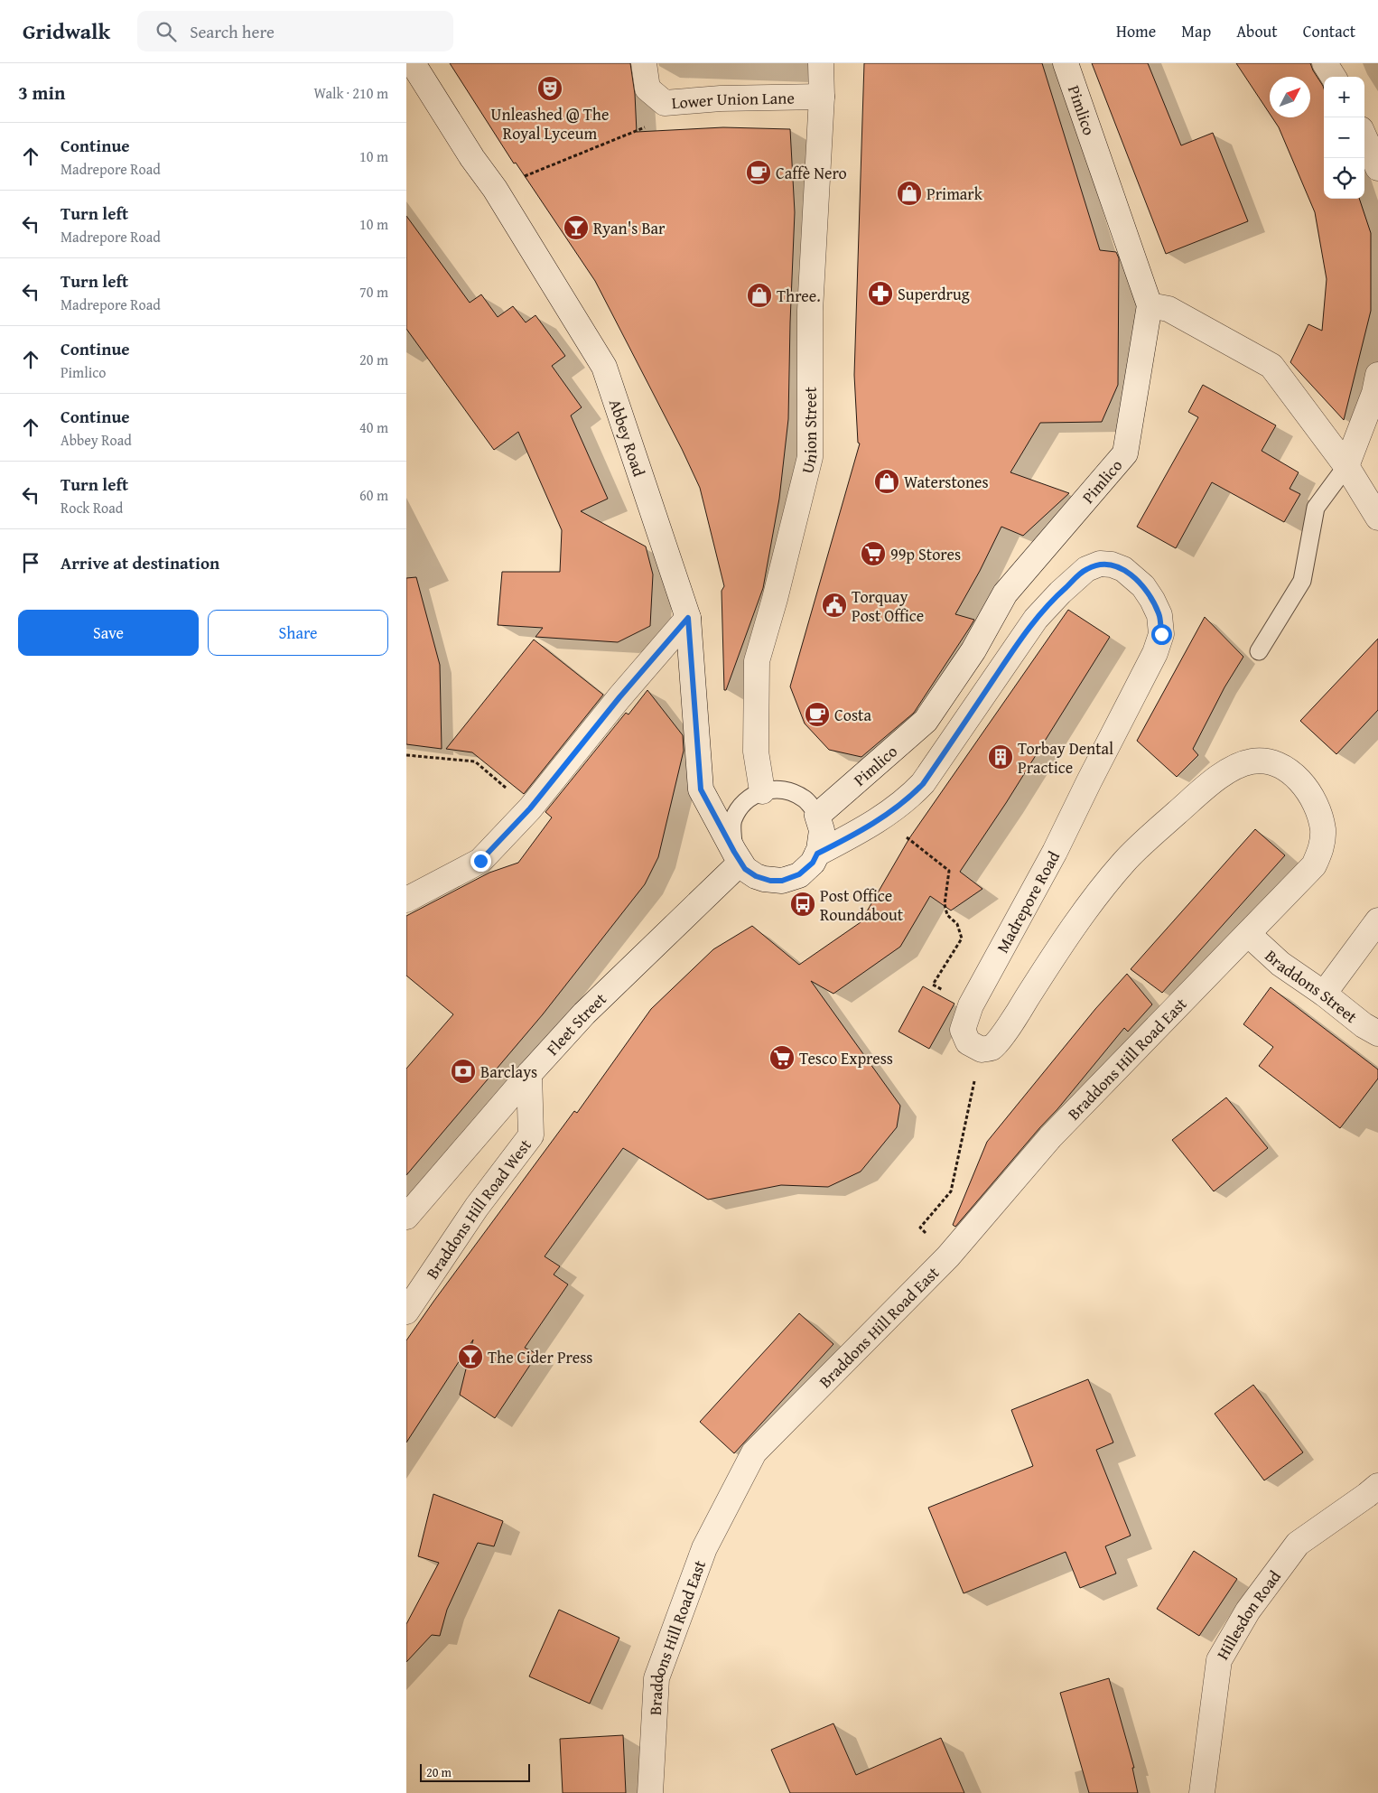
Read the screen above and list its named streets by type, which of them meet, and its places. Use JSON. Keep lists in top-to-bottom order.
{
  "streets": {
    "street": [
      "Lower Union Lane",
      "Pimlico",
      "Union Street",
      "Abbey Road",
      "Madrepore Road",
      "Braddons Street",
      "Fleet Street",
      "Braddons Hill Road East",
      "Braddons Hill Road West",
      "Hillesdon Road"
    ]
  },
  "crossings": [
    ["Lower Union Lane", "Union Street"],
    ["Pimlico", "Union Street"],
    ["Pimlico", "Abbey Road"],
    ["Pimlico", "Madrepore Road"],
    ["Pimlico", "Fleet Street"],
    ["Union Street", "Abbey Road"],
    ["Union Street", "Madrepore Road"],
    ["Union Street", "Fleet Street"],
    ["Abbey Road", "Madrepore Road"],
    ["Abbey Road", "Fleet Street"],
    ["Madrepore Road", "Fleet Street"],
    ["Braddons Street", "Braddons Hill Road East"],
    ["Fleet Street", "Braddons Hill Road West"]
  ],
  "places": {
    "theatre": ["Unleashed @ The Royal Lyceum"],
    "cafe": ["Caffè Nero", "Costa"],
    "shop": ["Primark", "Three.", "Waterstones"],
    "bar": ["Ryan's Bar", "The Cider Press"],
    "pharmacy": ["Superdrug"],
    "supermarket": ["99p Stores", "Tesco Express"],
    "public building": ["Torquay Post Office"],
    "building": ["Torbay Dental Practice"],
    "bus stop": ["Post Office Roundabout"],
    "bank": ["Barclays"]
  },
  "scale_bar": "20 m",
  "north": "top right",
  "page": {
    "header": "Gridwalk",
    "search": "Search here",
    "nav": [
      "Home",
      "Map",
      "About",
      "Contact"
    ],
    "heading": ["3 min", "Walk · 210 m"],
    "map_buttons": ["+", "−"],
    "list": [
      ["Continue", "Madrepore Road", "10 m"],
      ["Turn left", "Madrepore Road", "10 m"],
      ["Turn left", "Madrepore Road", "70 m"],
      ["Continue", "Pimlico", "20 m"],
      ["Continue", "Abbey Road", "40 m"],
      ["Turn left", "Rock Road", "60 m"],
      "Arrive at destination"
    ],
    "buttons": ["Save", "Share"],
    "scale": "20 m"
  }
}
